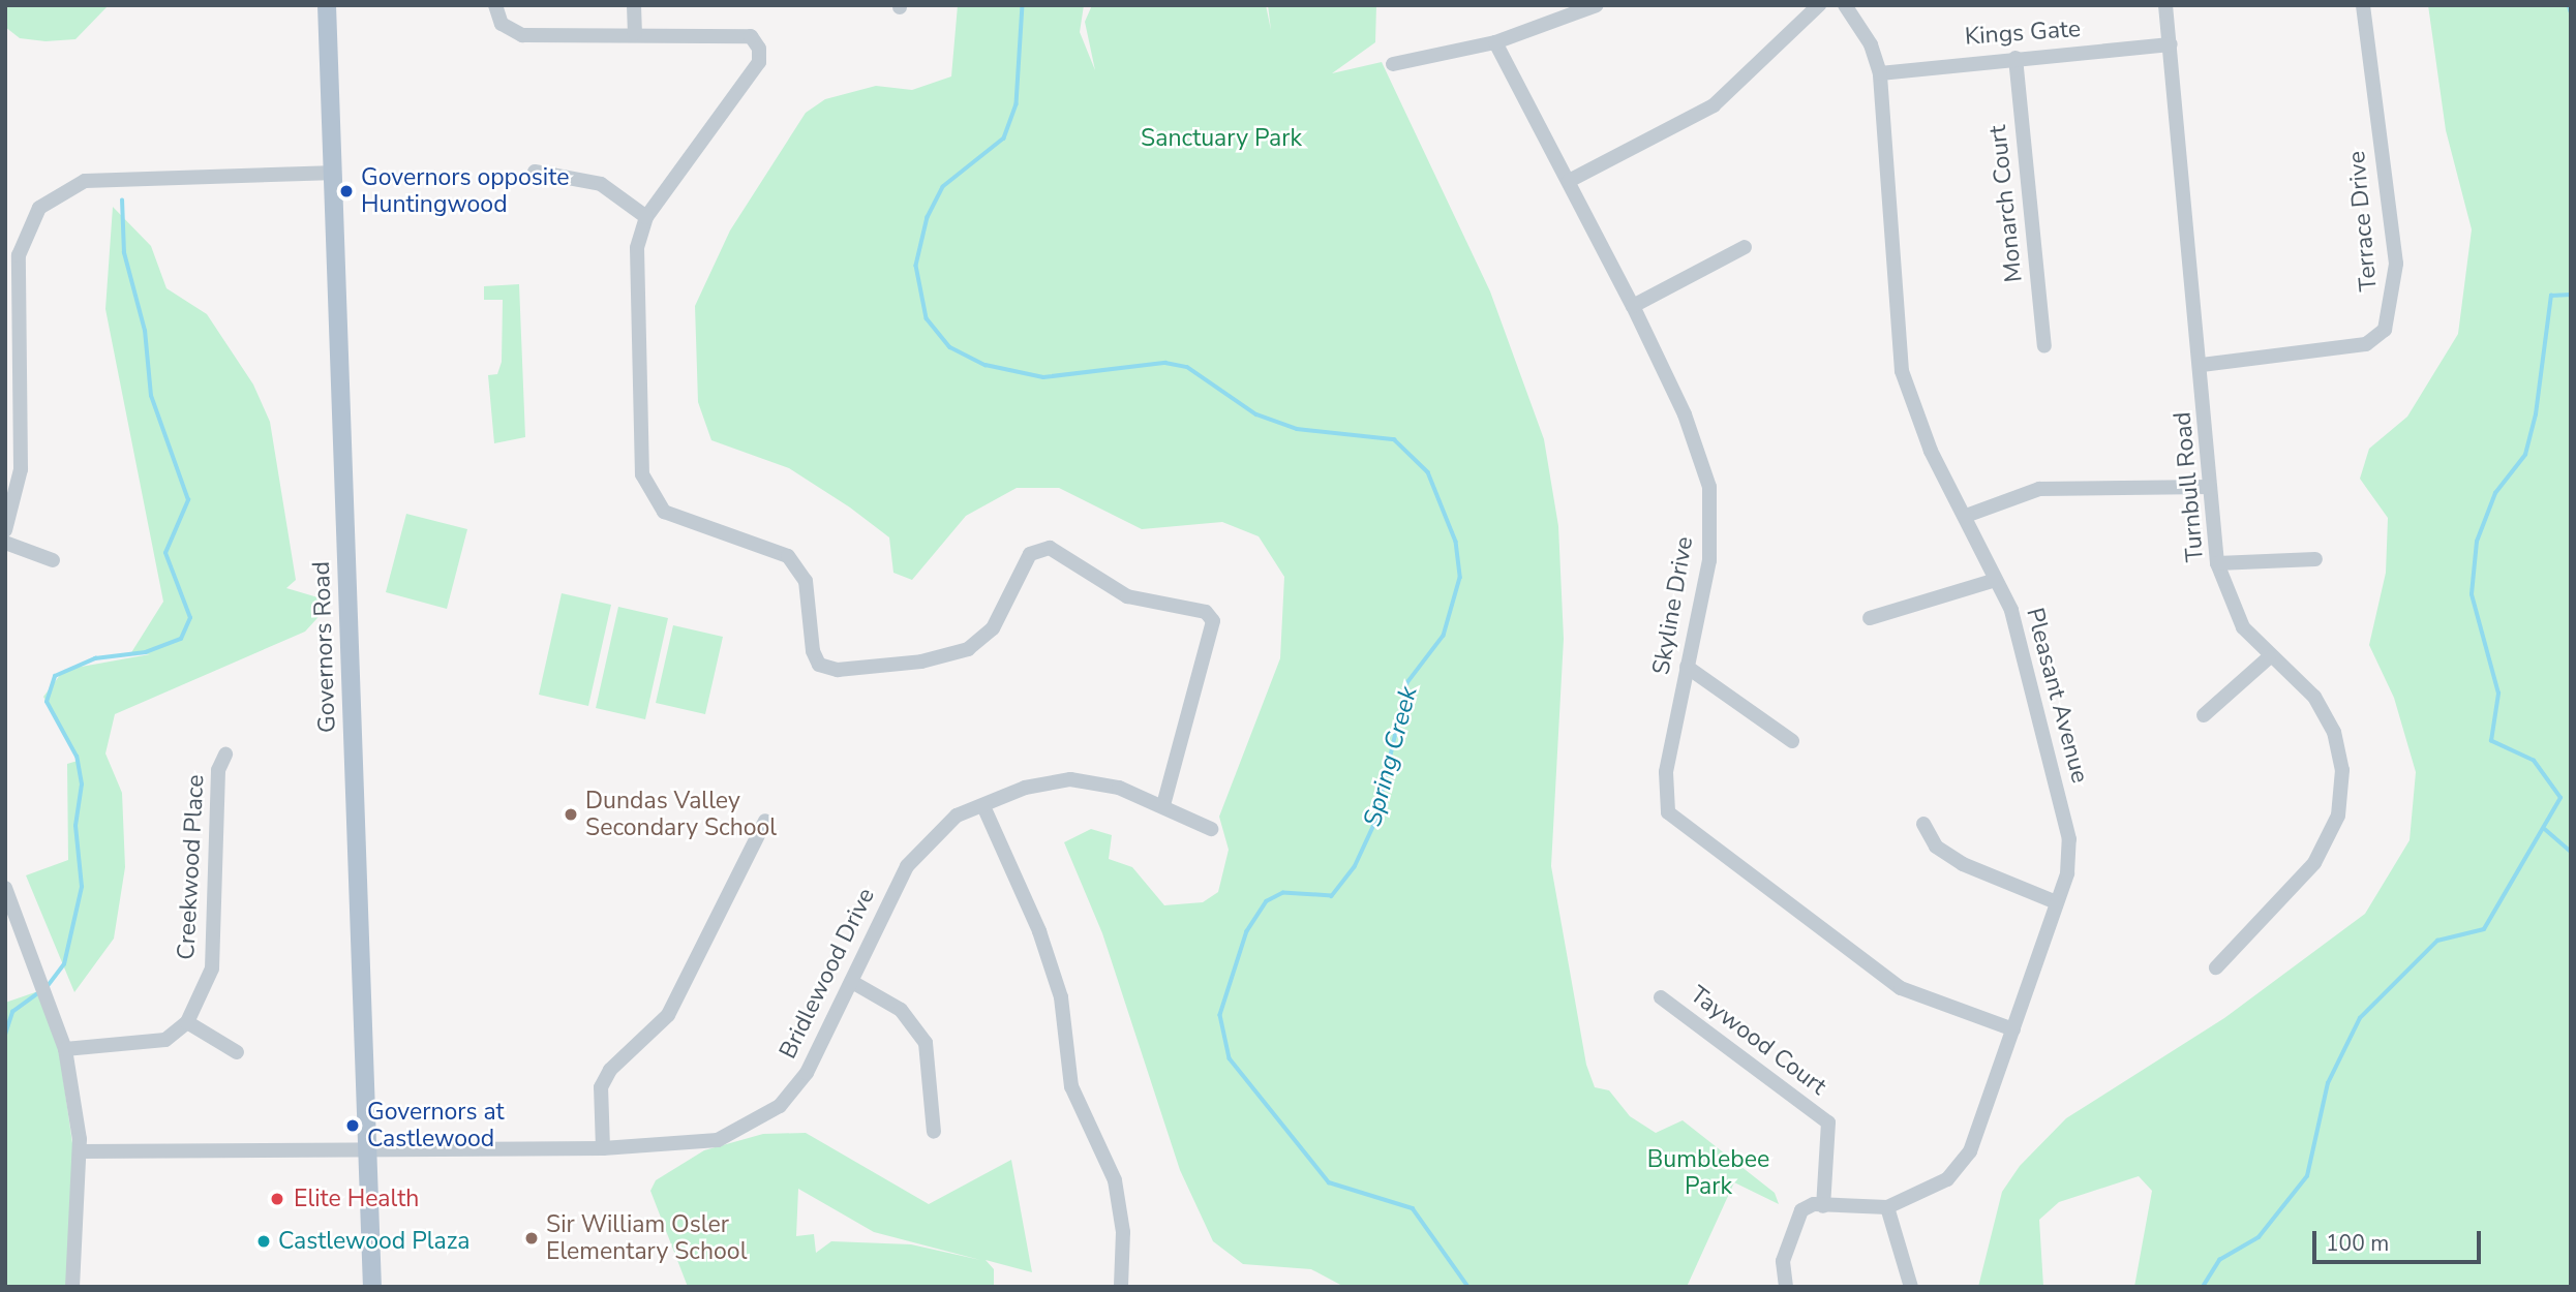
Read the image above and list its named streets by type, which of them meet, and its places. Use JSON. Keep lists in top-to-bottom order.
{
  "streets": {
    "main road": ["Governors Road"],
    "street": [
      "Kings Gate",
      "Monarch Court",
      "Terrace Drive",
      "Turnbull Road",
      "Skyline Drive",
      "Pleasant Avenue",
      "Creekwood Place",
      "Bridlewood Drive",
      "Taywood Court"
    ]
  },
  "crossings": [
    ["Kings Gate", "Monarch Court"],
    ["Kings Gate", "Turnbull Road"],
    ["Kings Gate", "Pleasant Avenue"],
    ["Terrace Drive", "Turnbull Road"],
    ["Skyline Drive", "Pleasant Avenue"],
    ["Governors Road", "Bridlewood Drive"],
    ["Pleasant Avenue", "Taywood Court"]
  ],
  "water": ["Spring Creek"],
  "parks": ["Sanctuary Park", "Bumblebee Park"],
  "places": [
    "Governors opposite Huntingwood",
    "Dundas Valley Secondary School",
    "Governors at Castlewood",
    "Elite Health",
    "Sir William Osler Elementary School",
    "Castlewood Plaza"
  ],
  "scale_bar": "100 m"
}
